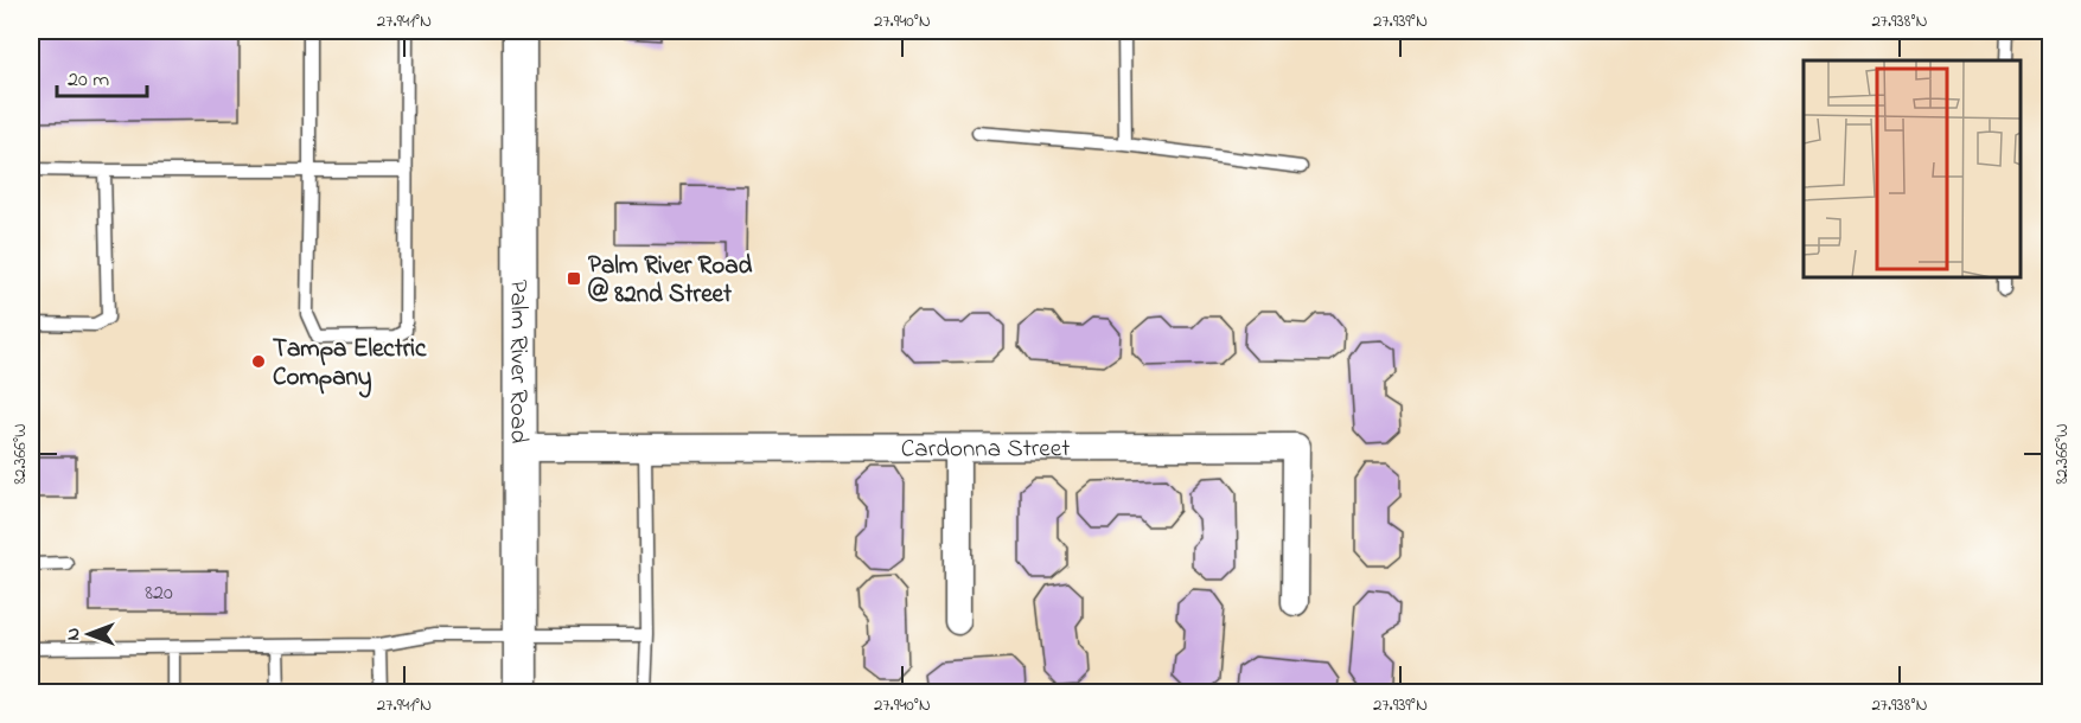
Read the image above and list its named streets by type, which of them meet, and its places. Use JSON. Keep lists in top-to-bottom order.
{
  "streets": {
    "street": ["Palm River Road", "Cardonna Street"]
  },
  "crossings": [
    ["Palm River Road", "Cardonna Street"]
  ],
  "places": {
    "transit": ["Palm River Road @ 82nd Street"],
    "other": ["Tampa Electric Company"]
  },
  "house_numbers": ["820"],
  "scale_bar": "20 m",
  "north": "left",
  "coordinates": [
    "27.941°N",
    "27.940°N",
    "27.939°N",
    "27.938°N",
    "82.366°W"
  ]
}
